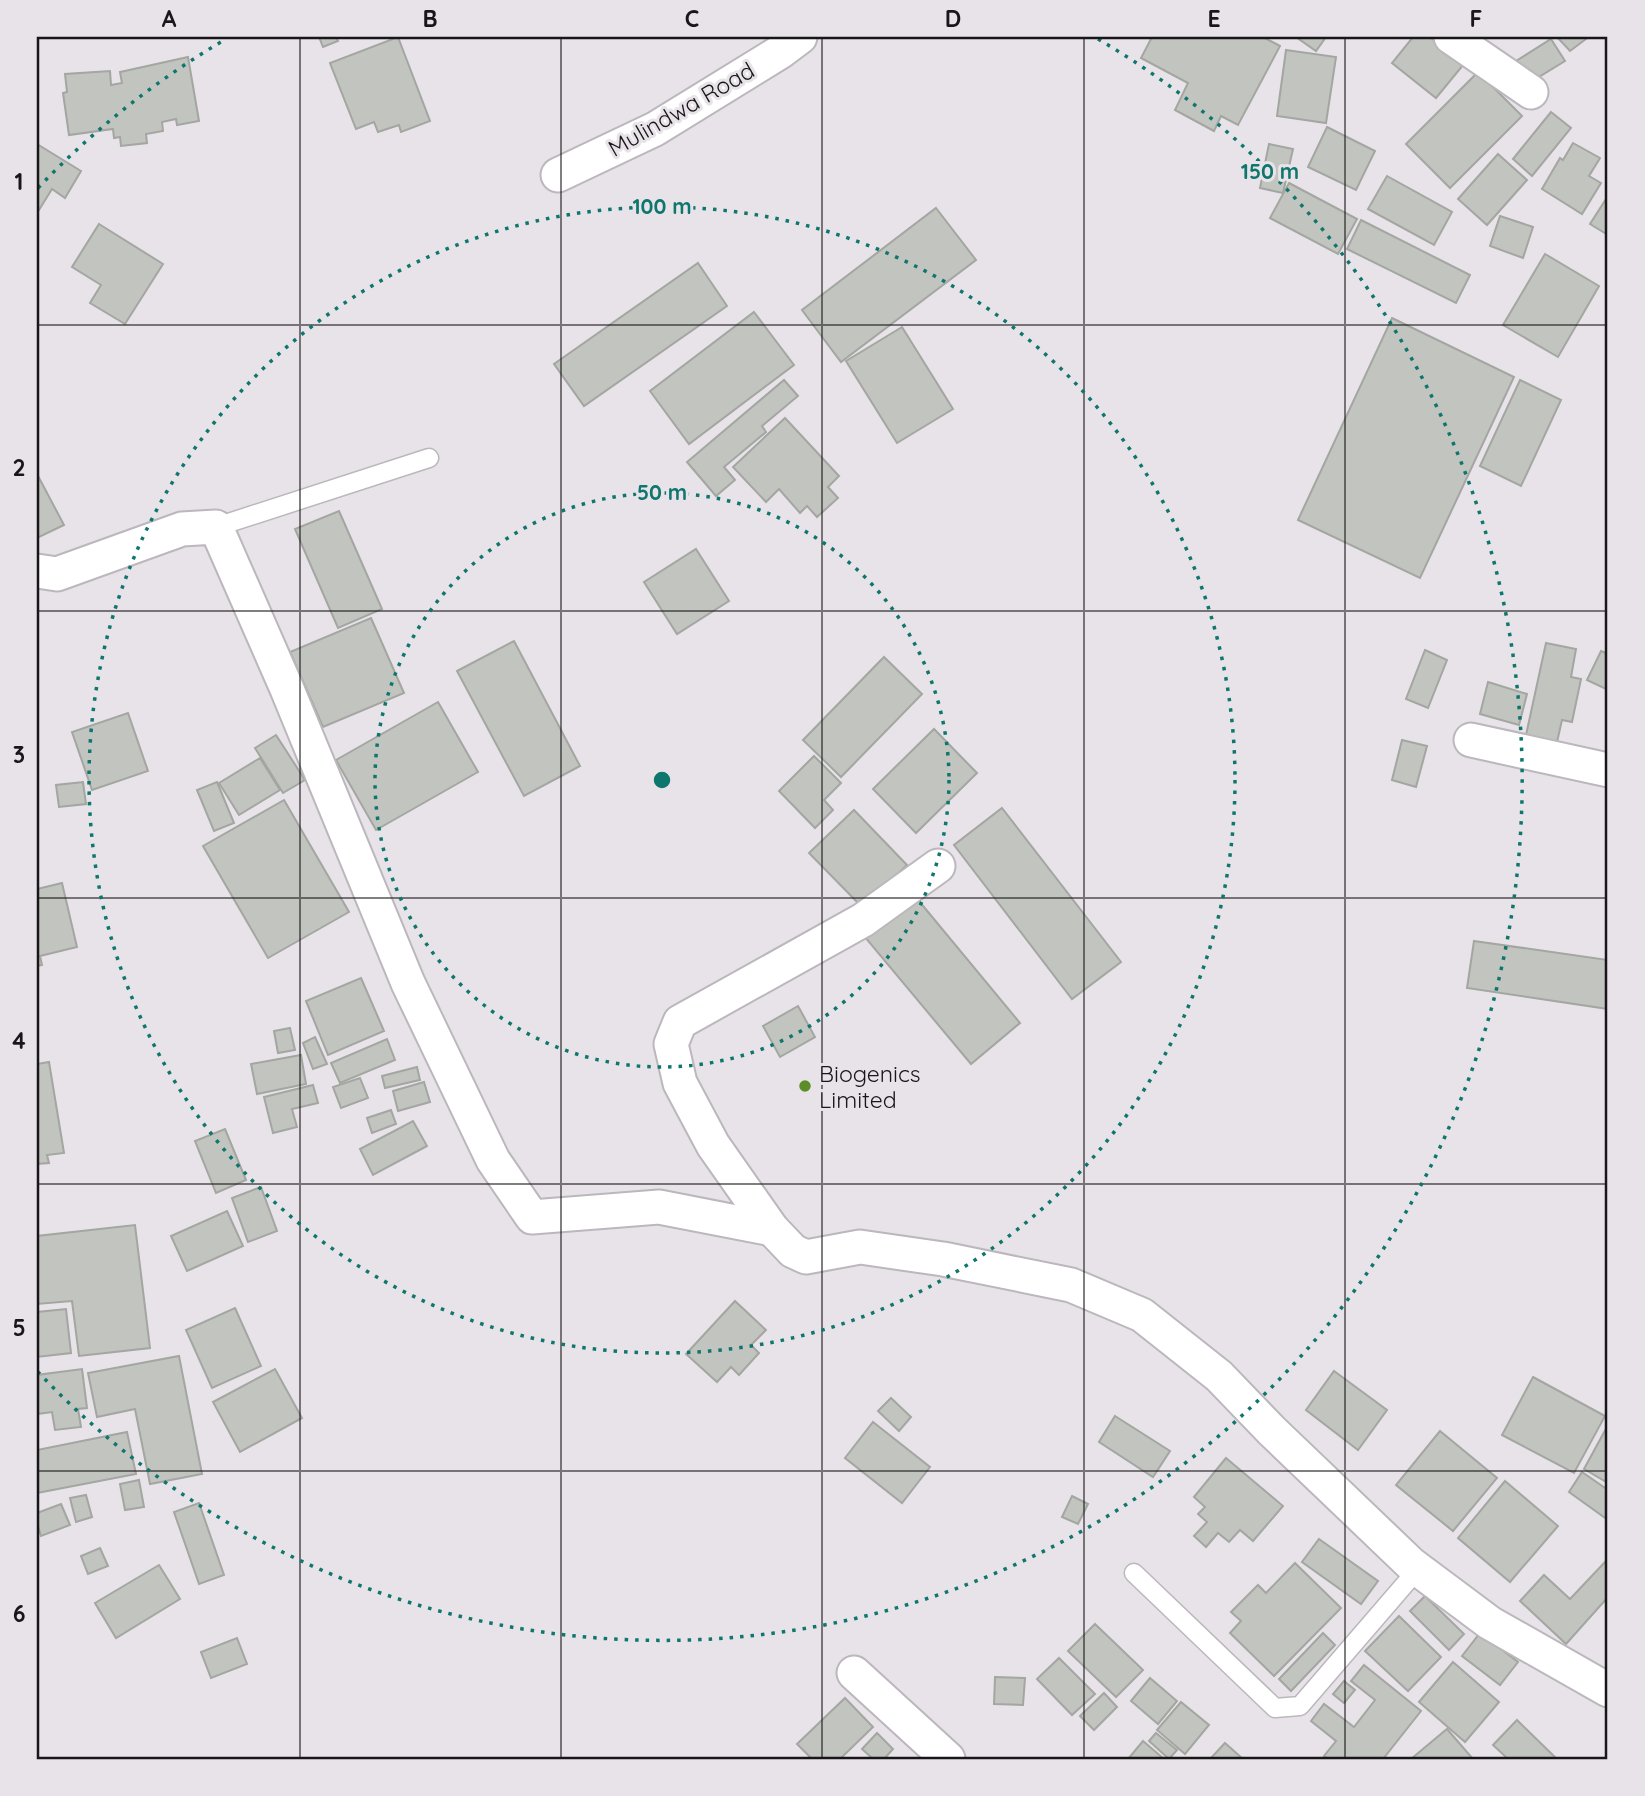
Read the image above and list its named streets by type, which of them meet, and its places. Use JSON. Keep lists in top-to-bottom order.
{
  "streets": {
    "street": ["Mulindwa Road"]
  },
  "places": ["Biogenics Limited"],
  "grid": {
    "columns": [
      "A",
      "B",
      "C",
      "D",
      "E",
      "F"
    ],
    "rows": [
      "1",
      "2",
      "3",
      "4",
      "5",
      "6"
    ]
  },
  "rings": ["150 m", "100 m", "50 m"]
}
